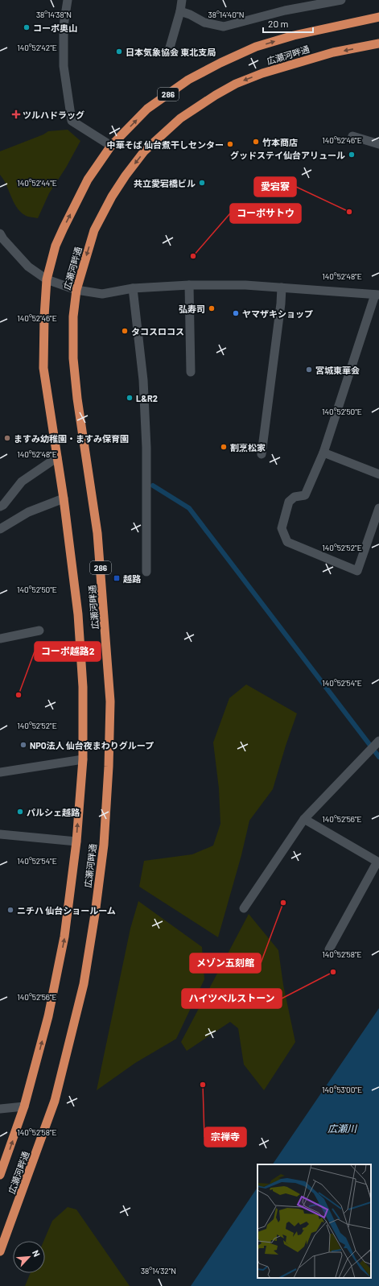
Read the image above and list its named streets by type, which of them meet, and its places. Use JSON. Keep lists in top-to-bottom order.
{
  "streets": {
    "highway": ["広瀬河畔通", "286"]
  },
  "water": ["広瀬川"],
  "places": {
    "other": [
      "コーポ奥山",
      "日本気象協会 東北支局",
      "竹本商店",
      "中華そば 仙台煮干しセンター",
      "グッドステイ仙台アリュール",
      "共立愛宕橋ビル",
      "愛宕寮",
      "コーポサトウ",
      "弘寿司",
      "ヤマザキショップ",
      "タコスロコス",
      "宮城東華会",
      "L&R2",
      "ますみ幼稚園・ますみ保育園",
      "割烹松家",
      "コーポ越路2",
      "NPO法人 仙台夜まわりグループ",
      "パルシェ越路",
      "メゾン五刻館",
      "ニチハ 仙台ショールーム",
      "ハイツベルストーン",
      "宗禅寺"
    ],
    "health": ["ツルハドラッグ"],
    "transit": ["越路"]
  },
  "scale_bar": "20 m",
  "north": "top right",
  "coordinates": [
    "38°14'38\"N",
    "38°14'40\"N",
    "140°52'42\"E",
    "140°52'46\"E",
    "140°52'44\"E",
    "140°52'48\"E",
    "140°52'50\"E",
    "140°52'52\"E",
    "140°52'54\"E",
    "140°52'56\"E",
    "140°52'58\"E",
    "140°53'00\"E",
    "38°14'32\"N"
  ]
}
